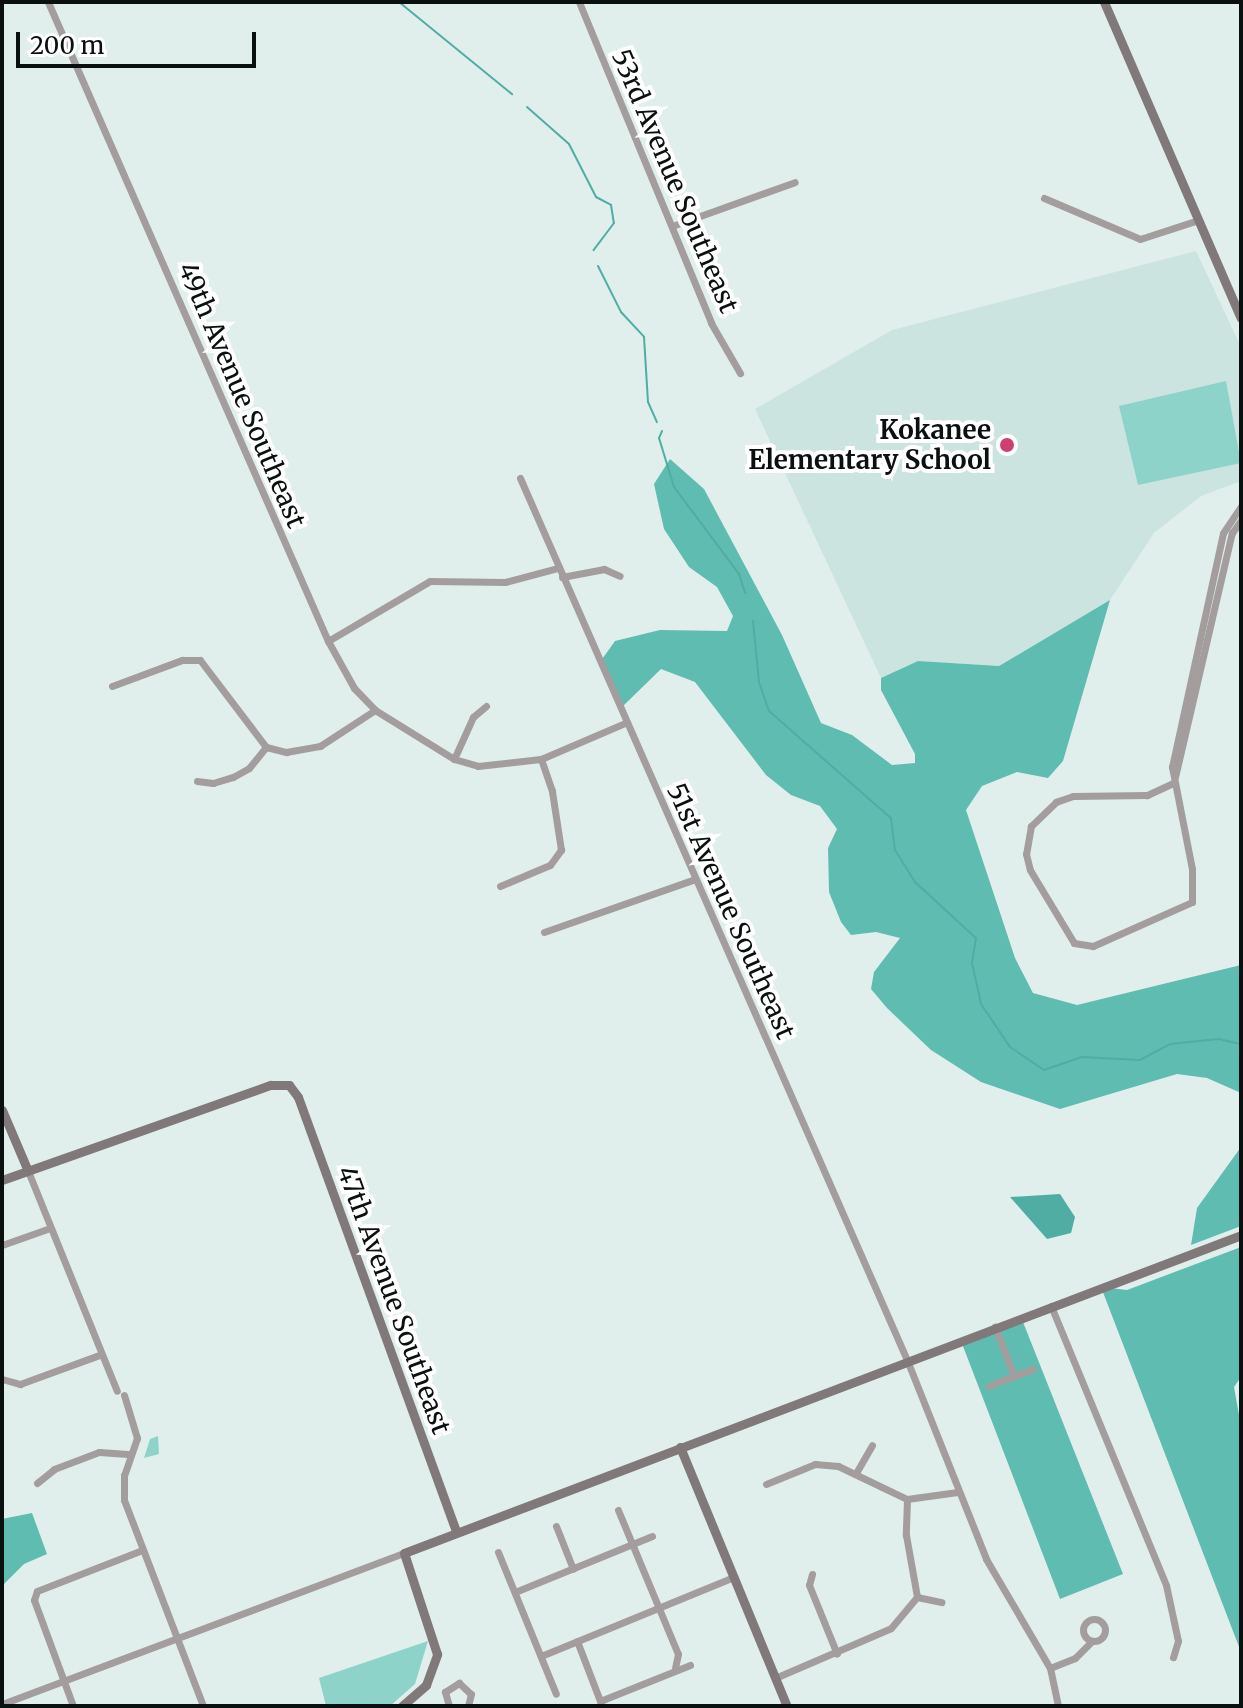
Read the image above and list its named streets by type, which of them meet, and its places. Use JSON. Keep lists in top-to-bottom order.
{
  "streets": {
    "street": [
      "53rd Avenue Southeast",
      "49th Avenue Southeast",
      "51st Avenue Southeast",
      "47th Avenue Southeast"
    ]
  },
  "places": ["Kokanee Elementary School"],
  "scale_bar": "200 m"
}
